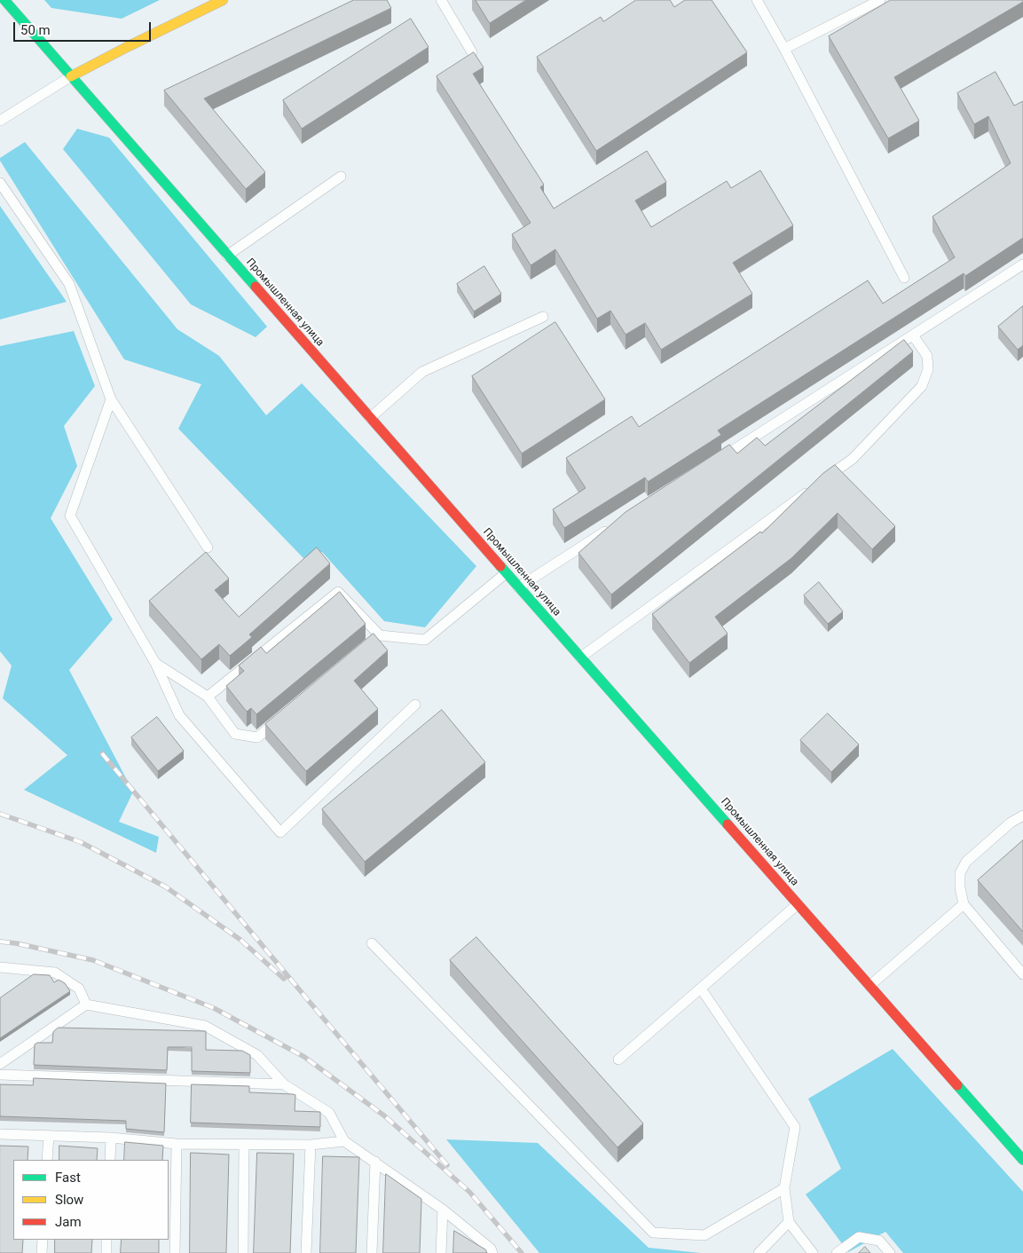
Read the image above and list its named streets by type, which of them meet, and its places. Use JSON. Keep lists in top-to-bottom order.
{
  "streets": {
    "street": ["Промышленная улица"]
  },
  "legend": ["Fast", "Slow", "Jam"],
  "scale_bar": "50 m"
}
